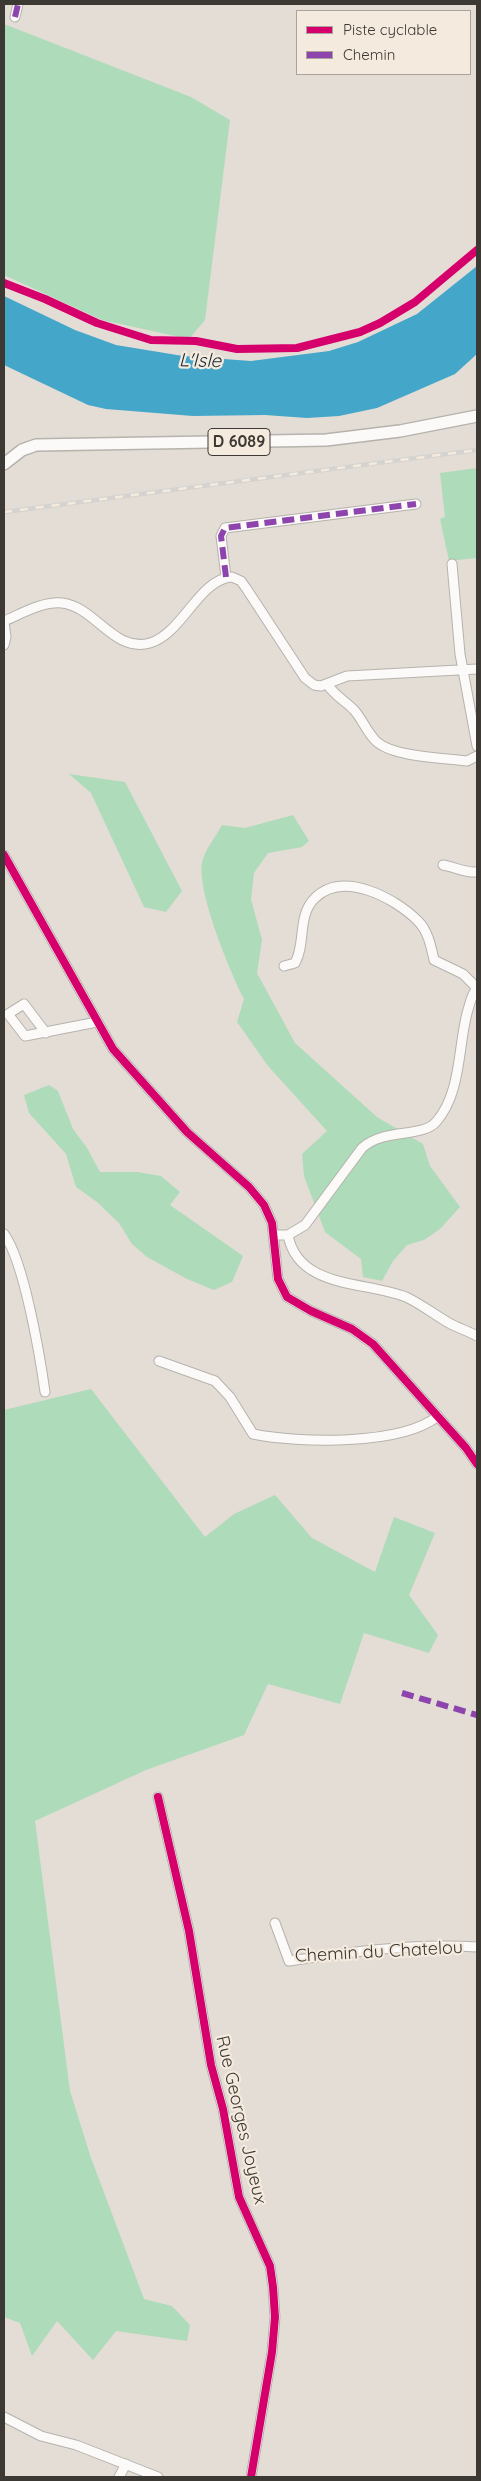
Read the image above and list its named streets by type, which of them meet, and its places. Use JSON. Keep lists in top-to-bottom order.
{
  "streets": {
    "main road": ["D 6089"],
    "street": ["Chemin du Chatelou", "Rue Georges Joyeux"]
  },
  "water": ["L'Isle"],
  "legend": ["Piste cyclable", "Chemin"]
}
